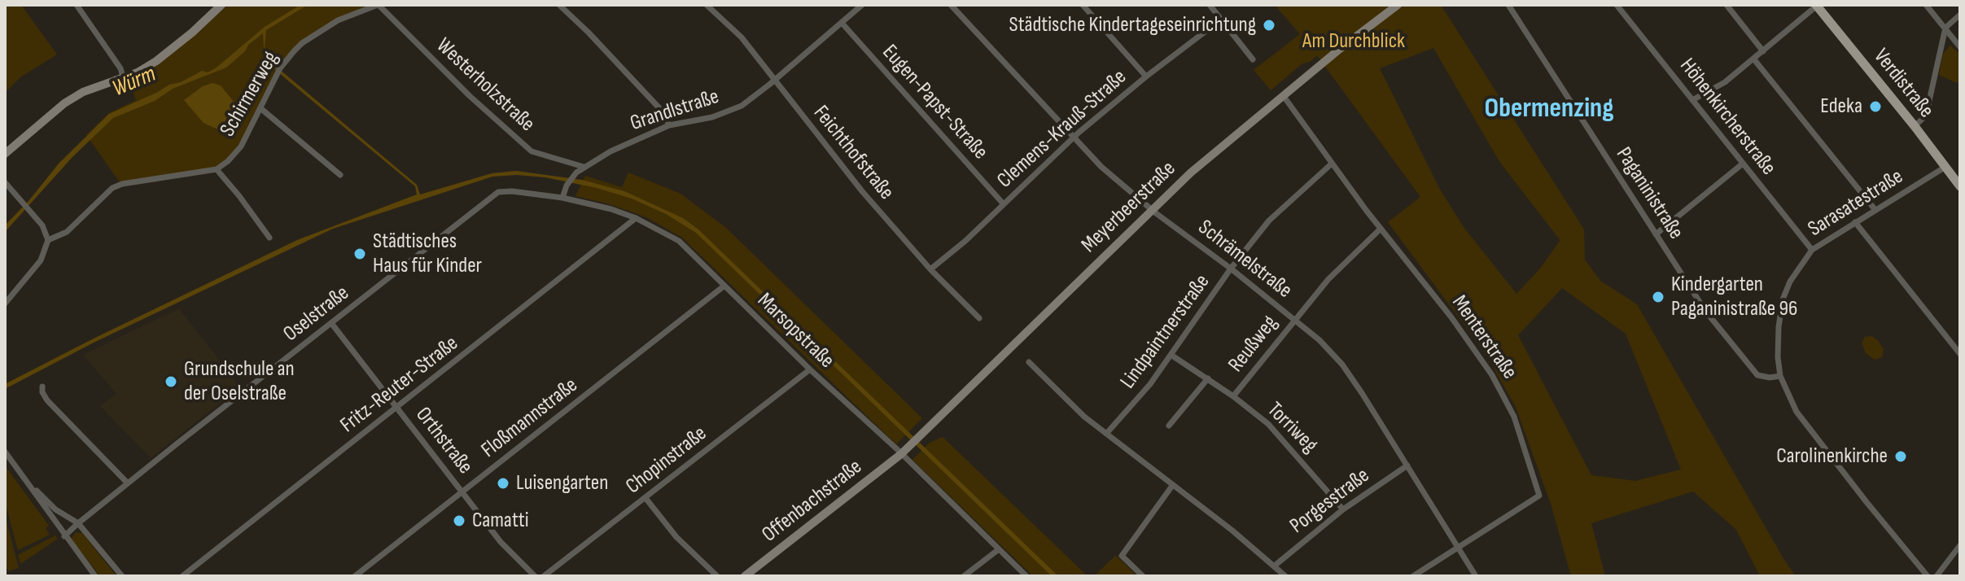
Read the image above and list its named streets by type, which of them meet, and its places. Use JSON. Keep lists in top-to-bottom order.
{
  "streets": {
    "main road": ["Verdistraße"],
    "street": [
      "Westerholzstraße",
      "Schirmerweg",
      "Eugen-Papst-Straße",
      "Grandlstraße",
      "Höhenkircherstraße",
      "Clemens-Krauß-Straße",
      "Feichthofstraße",
      "Paganinistraße",
      "Sarasatestraße",
      "Meyerbeerstraße",
      "Schrämelstraße",
      "Oselstraße",
      "Marsopstraße",
      "Lindpaintnerstraße",
      "Menterstraße",
      "Reußweg",
      "Fritz-Reuter-Straße",
      "Floßmannstraße",
      "Torriweg",
      "Orthstraße",
      "Chopinstraße",
      "Offenbachstraße",
      "Porgesstraße"
    ]
  },
  "crossings": [
    ["Verdistraße", "Sarasatestraße"],
    ["Westerholzstraße", "Schirmerweg"],
    ["Westerholzstraße", "Grandlstraße"],
    ["Eugen-Papst-Straße", "Grandlstraße"],
    ["Eugen-Papst-Straße", "Clemens-Krauß-Straße"],
    ["Grandlstraße", "Feichthofstraße"],
    ["Grandlstraße", "Marsopstraße"],
    ["Höhenkircherstraße", "Sarasatestraße"],
    ["Clemens-Krauß-Straße", "Feichthofstraße"],
    ["Clemens-Krauß-Straße", "Schrämelstraße"],
    ["Paganinistraße", "Sarasatestraße"],
    ["Meyerbeerstraße", "Schrämelstraße"],
    ["Meyerbeerstraße", "Marsopstraße"],
    ["Meyerbeerstraße", "Menterstraße"],
    ["Meyerbeerstraße", "Offenbachstraße"],
    ["Schrämelstraße", "Lindpaintnerstraße"],
    ["Schrämelstraße", "Menterstraße"],
    ["Schrämelstraße", "Reußweg"],
    ["Schrämelstraße", "Porgesstraße"],
    ["Oselstraße", "Marsopstraße"],
    ["Oselstraße", "Orthstraße"],
    ["Marsopstraße", "Fritz-Reuter-Straße"],
    ["Marsopstraße", "Floßmannstraße"],
    ["Marsopstraße", "Chopinstraße"],
    ["Marsopstraße", "Offenbachstraße"],
    ["Lindpaintnerstraße", "Menterstraße"],
    ["Lindpaintnerstraße", "Torriweg"],
    ["Menterstraße", "Reußweg"],
    ["Reußweg", "Torriweg"],
    ["Fritz-Reuter-Straße", "Orthstraße"],
    ["Floßmannstraße", "Orthstraße"],
    ["Torriweg", "Porgesstraße"]
  ],
  "districts": ["Obermenzing"],
  "water": ["Würm"],
  "parks": ["Am Durchblick"],
  "places": [
    "Städtische Kindertageseinrichtung",
    "Edeka",
    "Städtisches Haus für Kinder",
    "Kindergarten Paganinistraße 96",
    "Grundschule an der Oselstraße",
    "Carolinenkirche",
    "Luisengarten",
    "Camatti"
  ]
}
